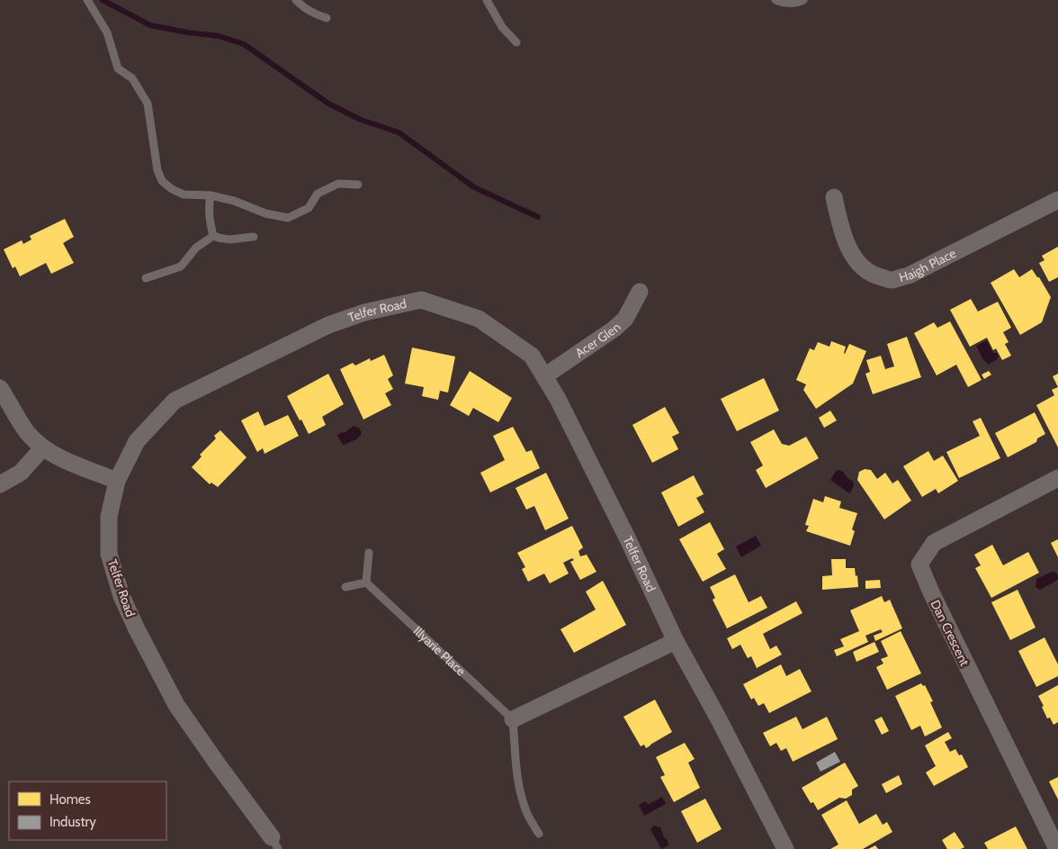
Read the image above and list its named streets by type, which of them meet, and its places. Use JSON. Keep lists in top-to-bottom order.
{
  "streets": {
    "street": [
      "Haigh Place",
      "Telfer Road",
      "Acer Glen",
      "Dan Crescent"
    ],
    "lane": ["Illyarie Place"]
  },
  "crossings": [
    ["Telfer Road", "Acer Glen"]
  ],
  "legend": ["Homes", "Industry"]
}
